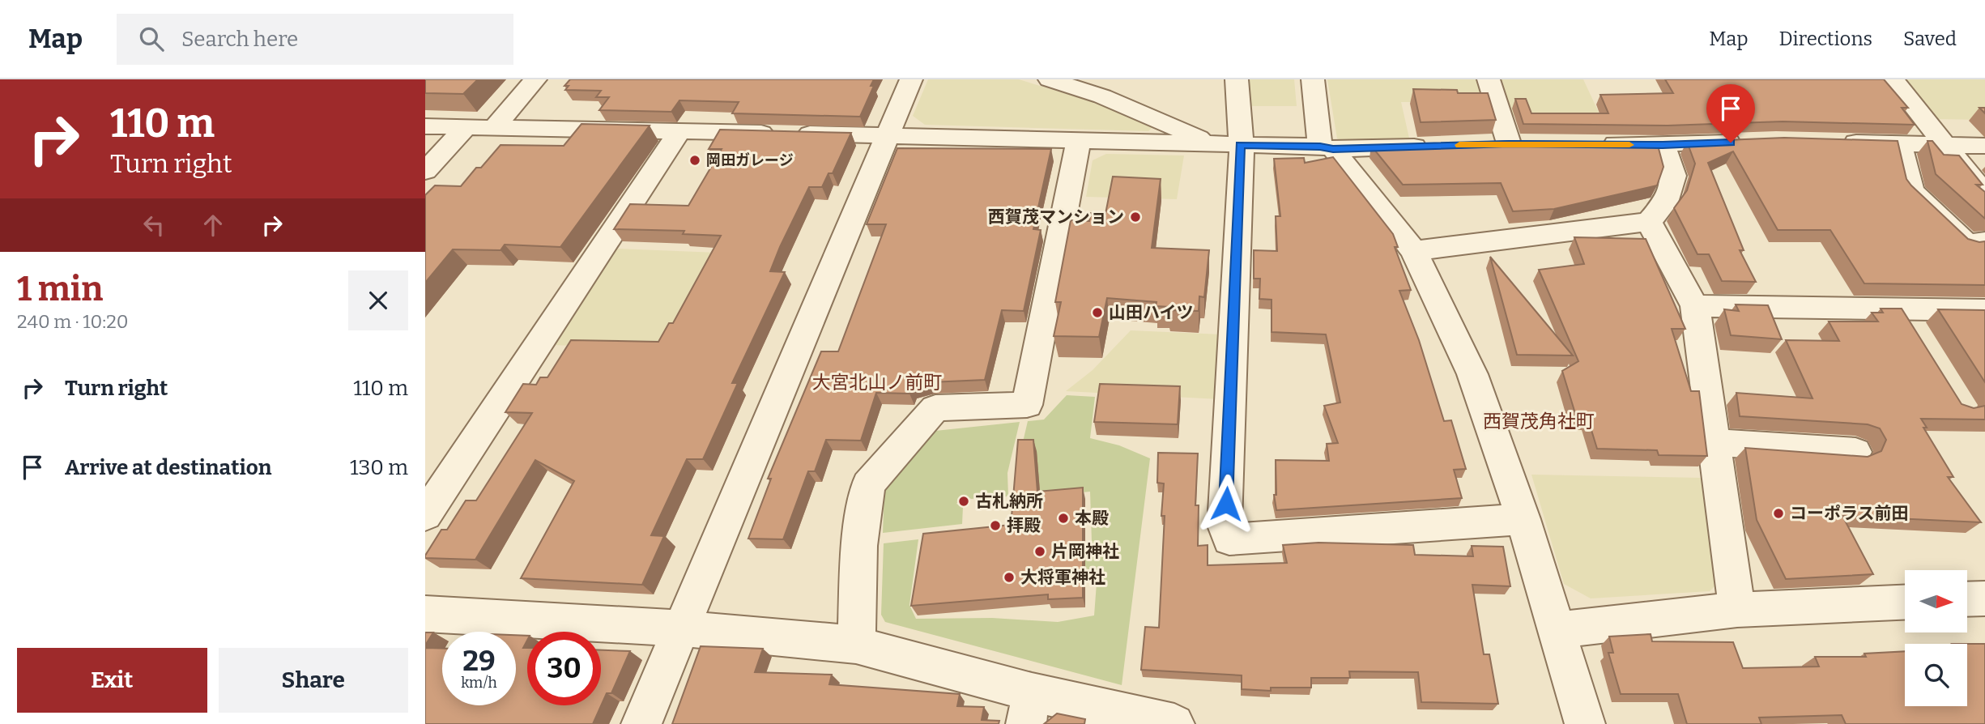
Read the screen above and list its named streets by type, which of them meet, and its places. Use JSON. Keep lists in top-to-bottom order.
{
  "districts": ["大宮北山ノ前町", "西賀茂角社町"],
  "places": [
    "岡田ガレージ",
    "西賀茂マンション",
    "山田ハイツ",
    "古札納所",
    "コーポラス前田",
    "本殿",
    "拝殿",
    "片岡神社",
    "大将軍神社"
  ],
  "north": "right",
  "page": {
    "header": "Map",
    "search": "Search here",
    "nav": ["Map", "Directions", "Saved"],
    "turn": ["110 m", "Turn right"],
    "heading": ["1 min", "240 m · 10:20"],
    "list": [
      {
        "name": "Turn right",
        "value": "110 m"
      },
      {
        "name": "Arrive at destination",
        "value": "130 m"
      }
    ],
    "speed": "29 km/h",
    "limit": "30",
    "buttons": ["Exit", "Share"]
  }
}
